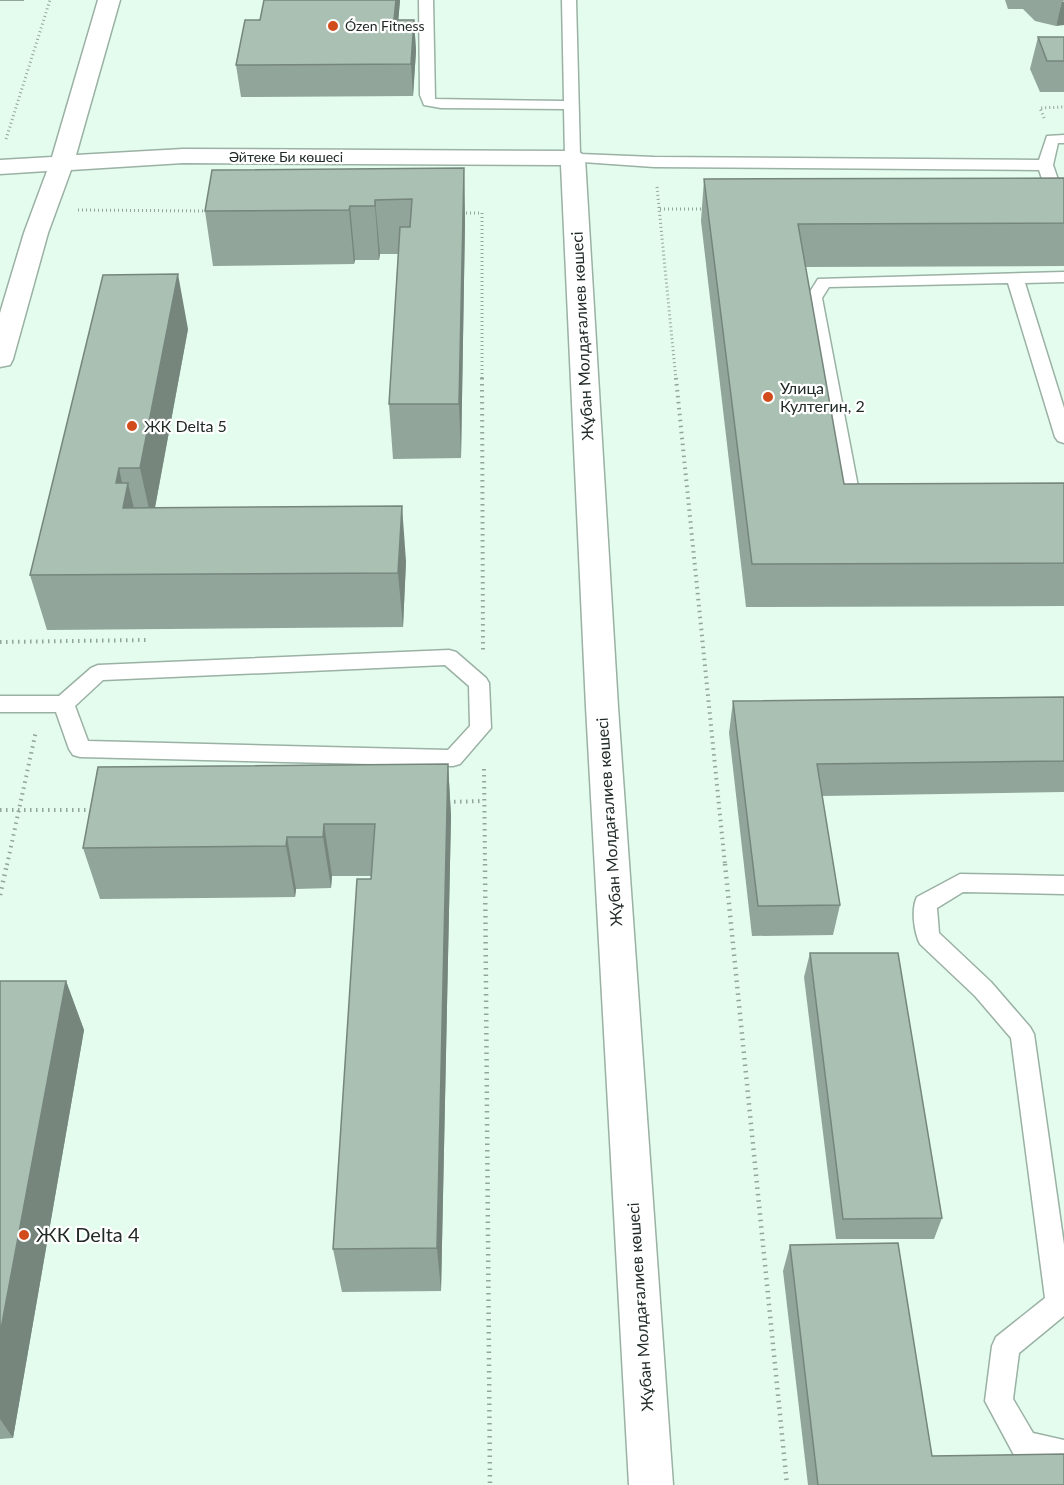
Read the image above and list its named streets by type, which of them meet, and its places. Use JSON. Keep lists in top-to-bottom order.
{
  "streets": {
    "street": ["Әйтеке Би көшесі", "Жұбан Молдағалиев көшесі"]
  },
  "crossings": [
    ["Әйтеке Би көшесі", "Жұбан Молдағалиев көшесі"]
  ],
  "places": [
    "Ózen Fitness",
    "Улица Култегин, 2",
    "ЖК Delta 5",
    "ЖК Delta 4"
  ]
}
